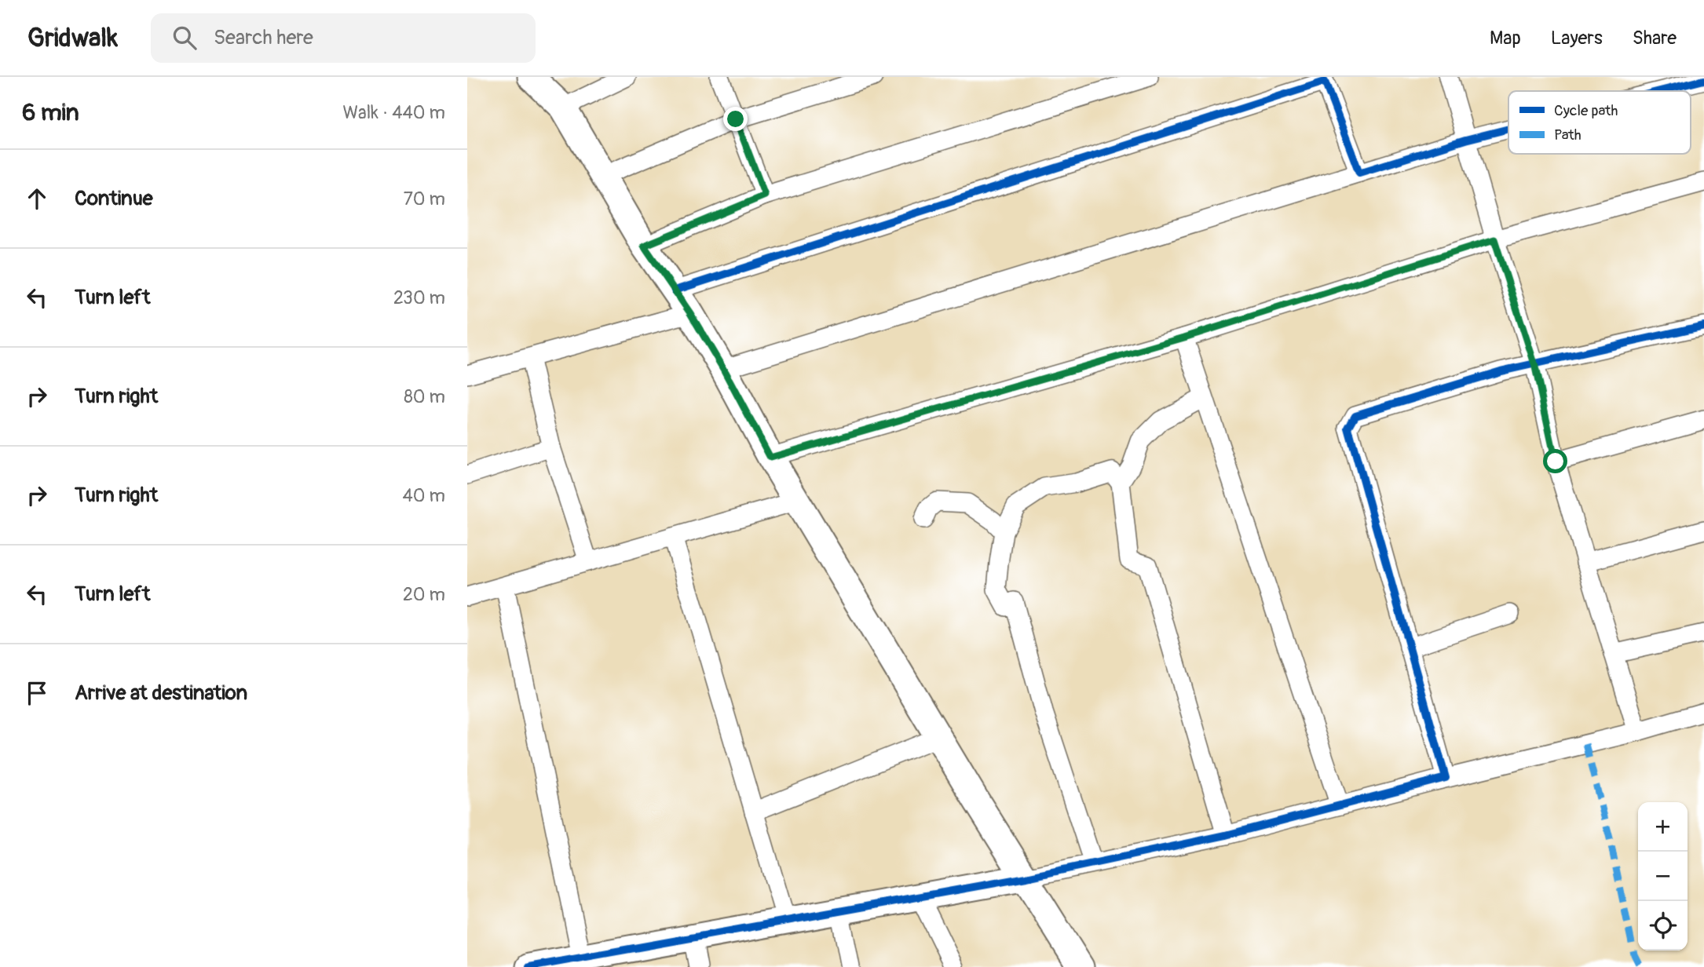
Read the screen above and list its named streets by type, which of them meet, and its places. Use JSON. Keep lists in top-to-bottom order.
{
  "legend": ["Cycle path", "Path"],
  "page": {
    "header": "Gridwalk",
    "search": "Search here",
    "nav": ["Map", "Layers", "Share"],
    "heading": ["6 min", "Walk · 440 m"],
    "list": [
      ["Continue", "70 m"],
      ["Turn left", "230 m"],
      ["Turn right", "80 m"],
      ["Turn right", "40 m"],
      ["Turn left", "20 m"],
      "Arrive at destination"
    ],
    "map_buttons": ["+", "−"]
  }
}
